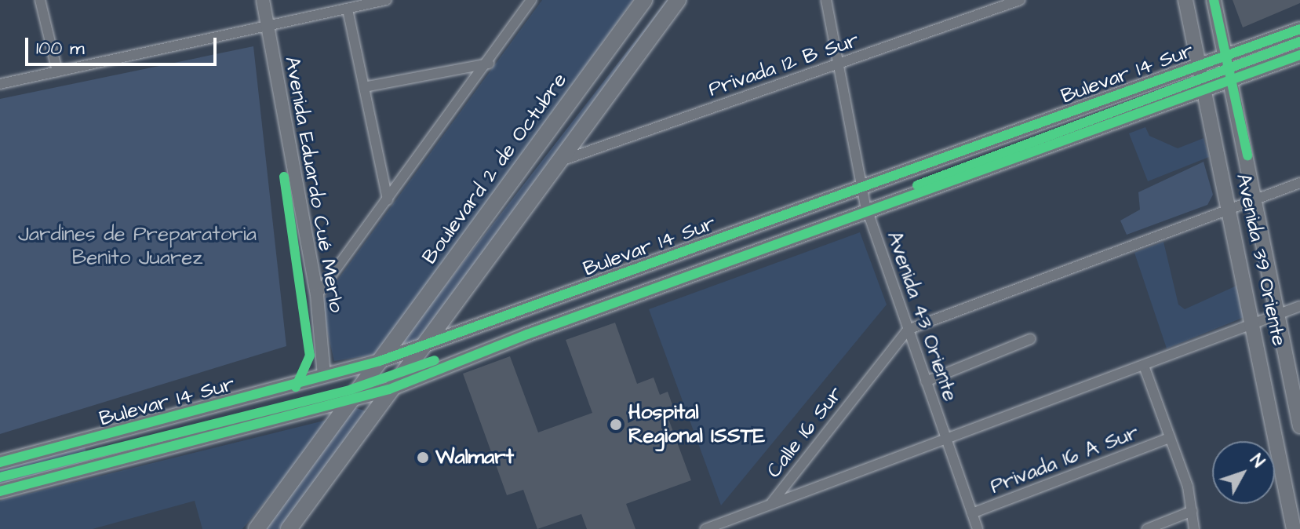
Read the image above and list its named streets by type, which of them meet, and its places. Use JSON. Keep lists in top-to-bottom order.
{
  "streets": {
    "main road": ["Bulevar 14 Sur", "Boulevard 2 de Octubre", "Avenida 39 Oriente"],
    "street": [
      "Privada 12 B Sur",
      "Avenida Eduardo Cué Merlo",
      "Avenida 43 Oriente",
      "Calle 16 Sur",
      "Privada 16 A Sur"
    ]
  },
  "crossings": [
    ["Privada 12 B Sur", "Avenida 43 Oriente"],
    ["Bulevar 14 Sur", "Boulevard 2 de Octubre"],
    ["Bulevar 14 Sur", "Avenida Eduardo Cué Merlo"],
    ["Bulevar 14 Sur", "Avenida 39 Oriente"],
    ["Bulevar 14 Sur", "Avenida 43 Oriente"],
    ["Avenida 39 Oriente", "Calle 16 Sur"],
    ["Avenida 43 Oriente", "Calle 16 Sur"],
    ["Avenida 43 Oriente", "Privada 16 A Sur"]
  ],
  "parks": ["Jardines de Preparatoria Benito Juarez"],
  "places": ["Hospital Regional ISSTE", "Walmart"],
  "scale_bar": "100 m",
  "north": "top right"
}
